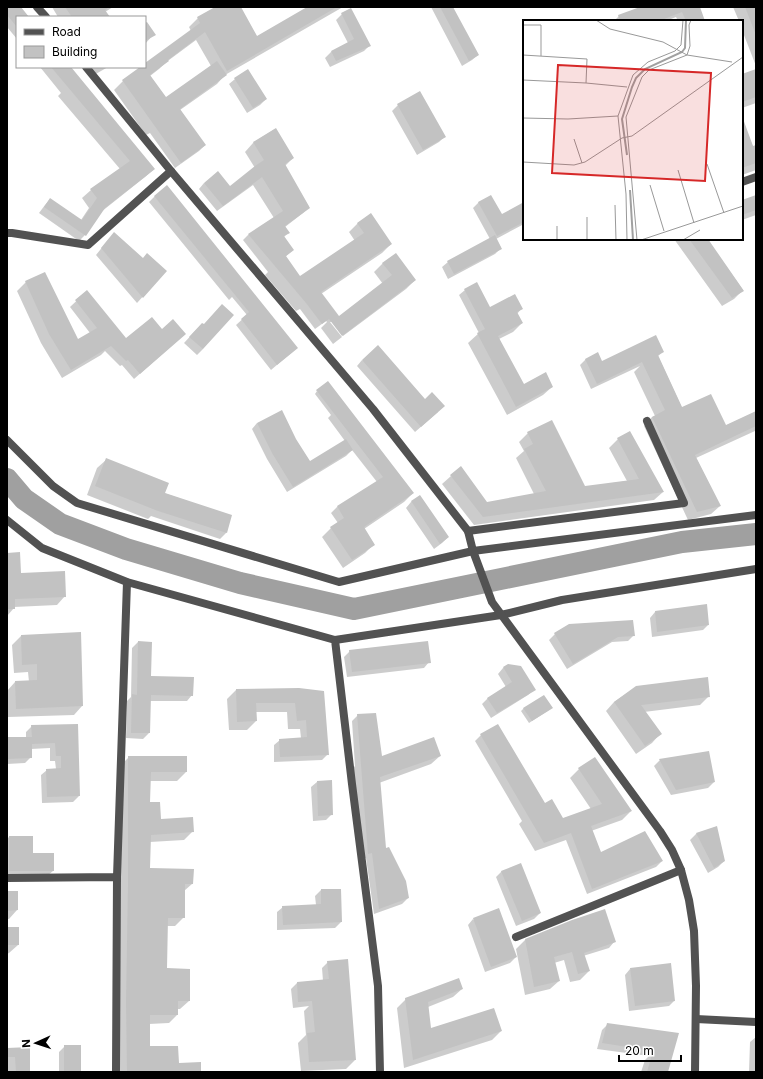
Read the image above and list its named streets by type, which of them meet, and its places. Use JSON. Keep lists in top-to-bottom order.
{
  "legend": ["Road", "Building"],
  "scale_bar": "20 m",
  "north": "left"
}
